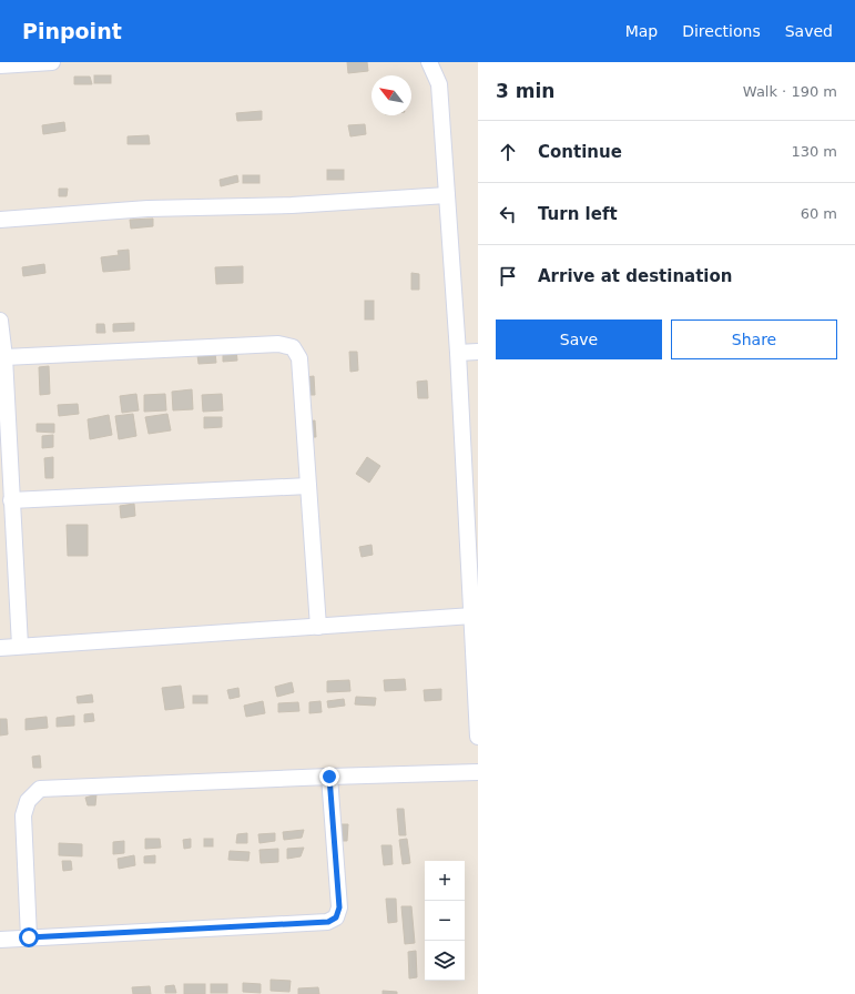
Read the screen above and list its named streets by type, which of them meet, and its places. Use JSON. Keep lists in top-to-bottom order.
{
  "north": "top left",
  "page": {
    "header": "Pinpoint",
    "nav": ["Map", "Directions", "Saved"],
    "heading": ["3 min", "Walk · 190 m"],
    "list": [
      ["Continue", "130 m"],
      ["Turn left", "60 m"],
      "Arrive at destination"
    ],
    "buttons": ["Save", "Share"],
    "map_buttons": ["+", "−"]
  }
}
